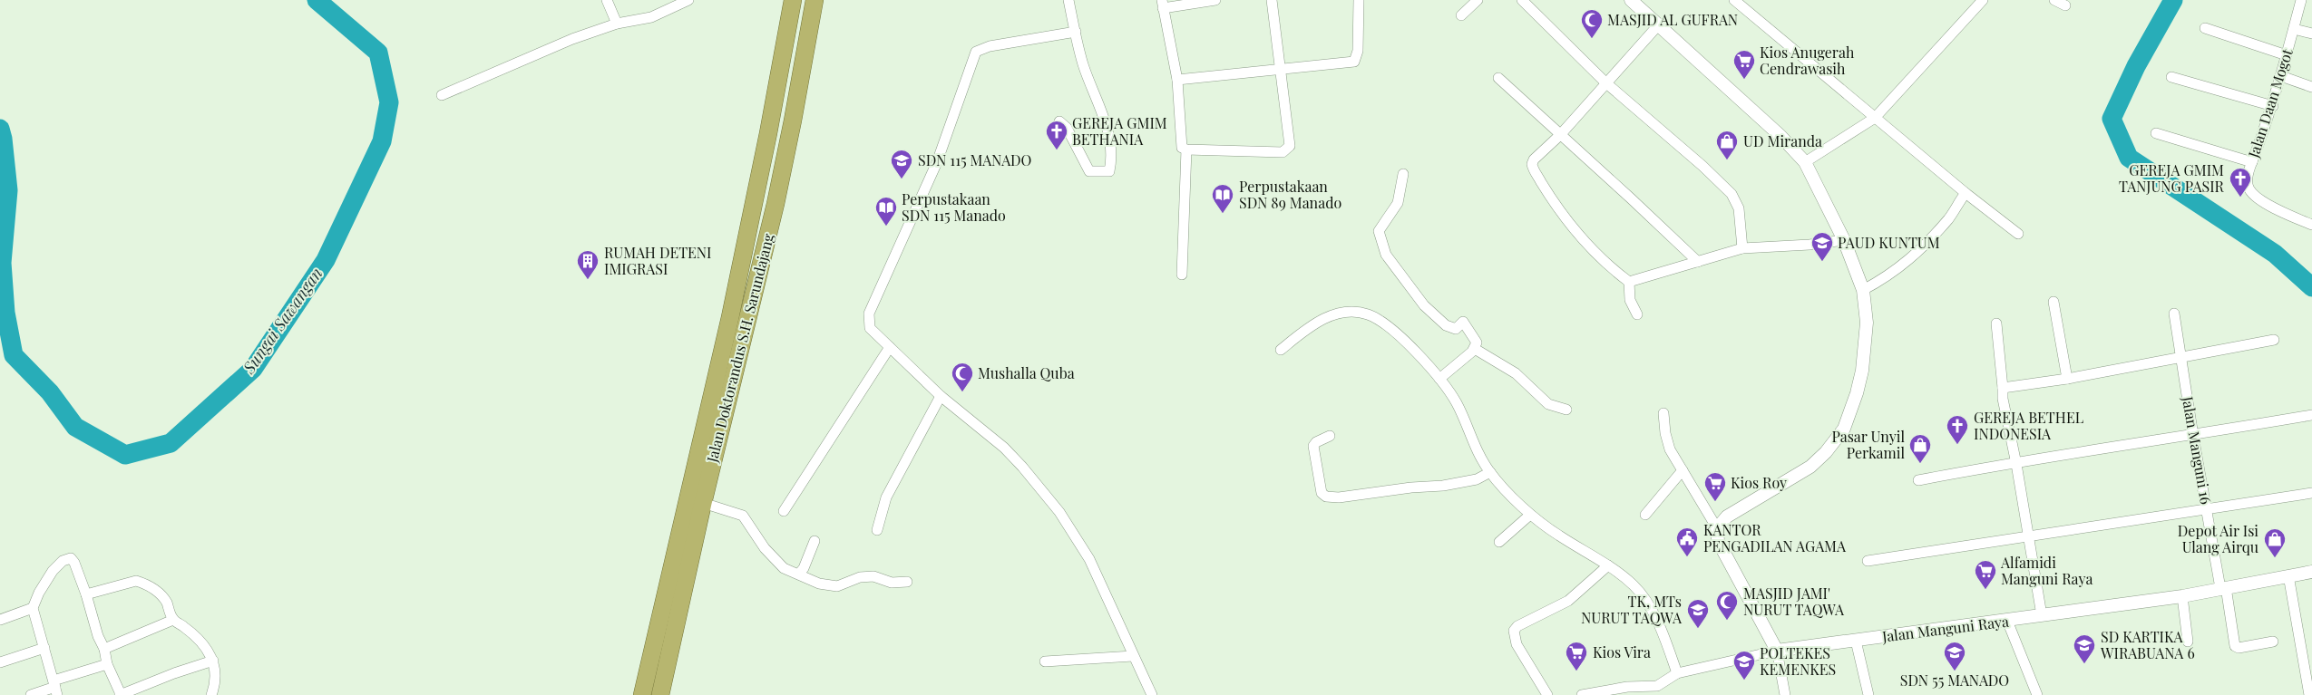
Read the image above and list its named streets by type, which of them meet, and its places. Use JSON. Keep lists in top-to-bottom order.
{
  "streets": {
    "highway": ["Jalan Doktorandus S.H. Sarundajang"],
    "street": ["Jalan Daan Mogot", "Jalan Manguni 16", "Jalan Manguni Raya"]
  },
  "crossings": [
    ["Jalan Manguni 16", "Jalan Manguni Raya"]
  ],
  "water": ["Sungai Sawangan"],
  "places": {
    "mosque": ["MASJID AL GUFRAN", "Mushalla Quba", "MASJID JAMI' NURUT TAQWA"],
    "supermarket": [
      "Kios Anugerah Cendrawasih",
      "Kios Roy",
      "Alfamidi Manguni Raya",
      "Kios Vira"
    ],
    "church": ["GEREJA GMIM BETHANIA", "GEREJA GMIM TANJUNG PASIR", "GEREJA BETHEL INDONESIA"],
    "shop": ["UD Miranda", "Pasar Unyil Perkamil", "Depot Air Isi Ulang Airqu"],
    "school or university": [
      "SDN 115 MANADO",
      "PAUD KUNTUM",
      "TK, MTs NURUT TAQWA",
      "SD KARTIKA WIRABUANA 6",
      "SDN 55 MANADO",
      "POLTEKES KEMENKES"
    ],
    "library": ["Perpustakaan SDN 89 Manado", "Perpustakaan SDN 115 Manado"],
    "building": ["RUMAH DETENI IMIGRASI"],
    "public building": ["KANTOR PENGADILAN AGAMA"]
  }
}
